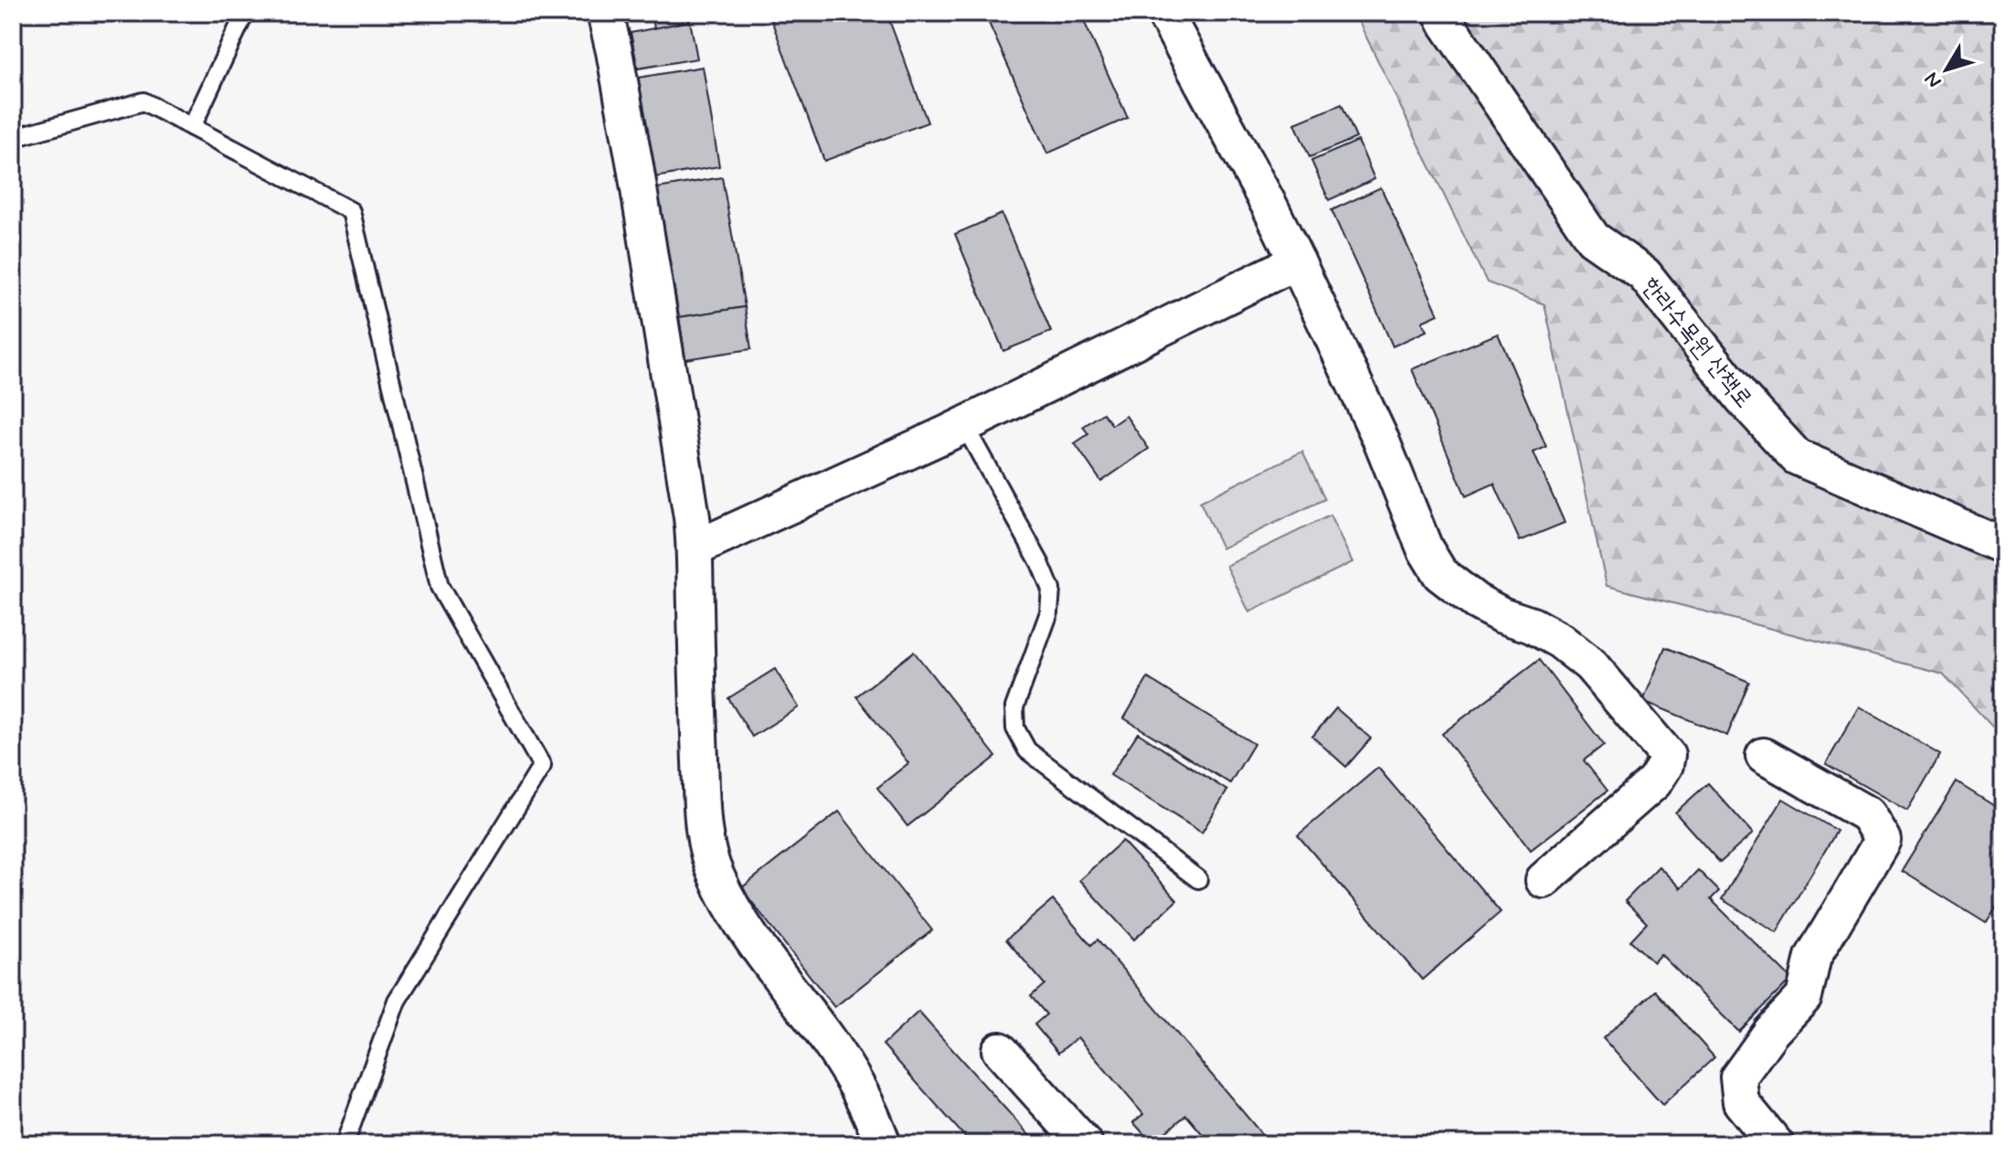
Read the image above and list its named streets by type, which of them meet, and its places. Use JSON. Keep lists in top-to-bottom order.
{
  "streets": {
    "street": ["한라수목원 산책로"]
  },
  "north": "bottom left"
}
